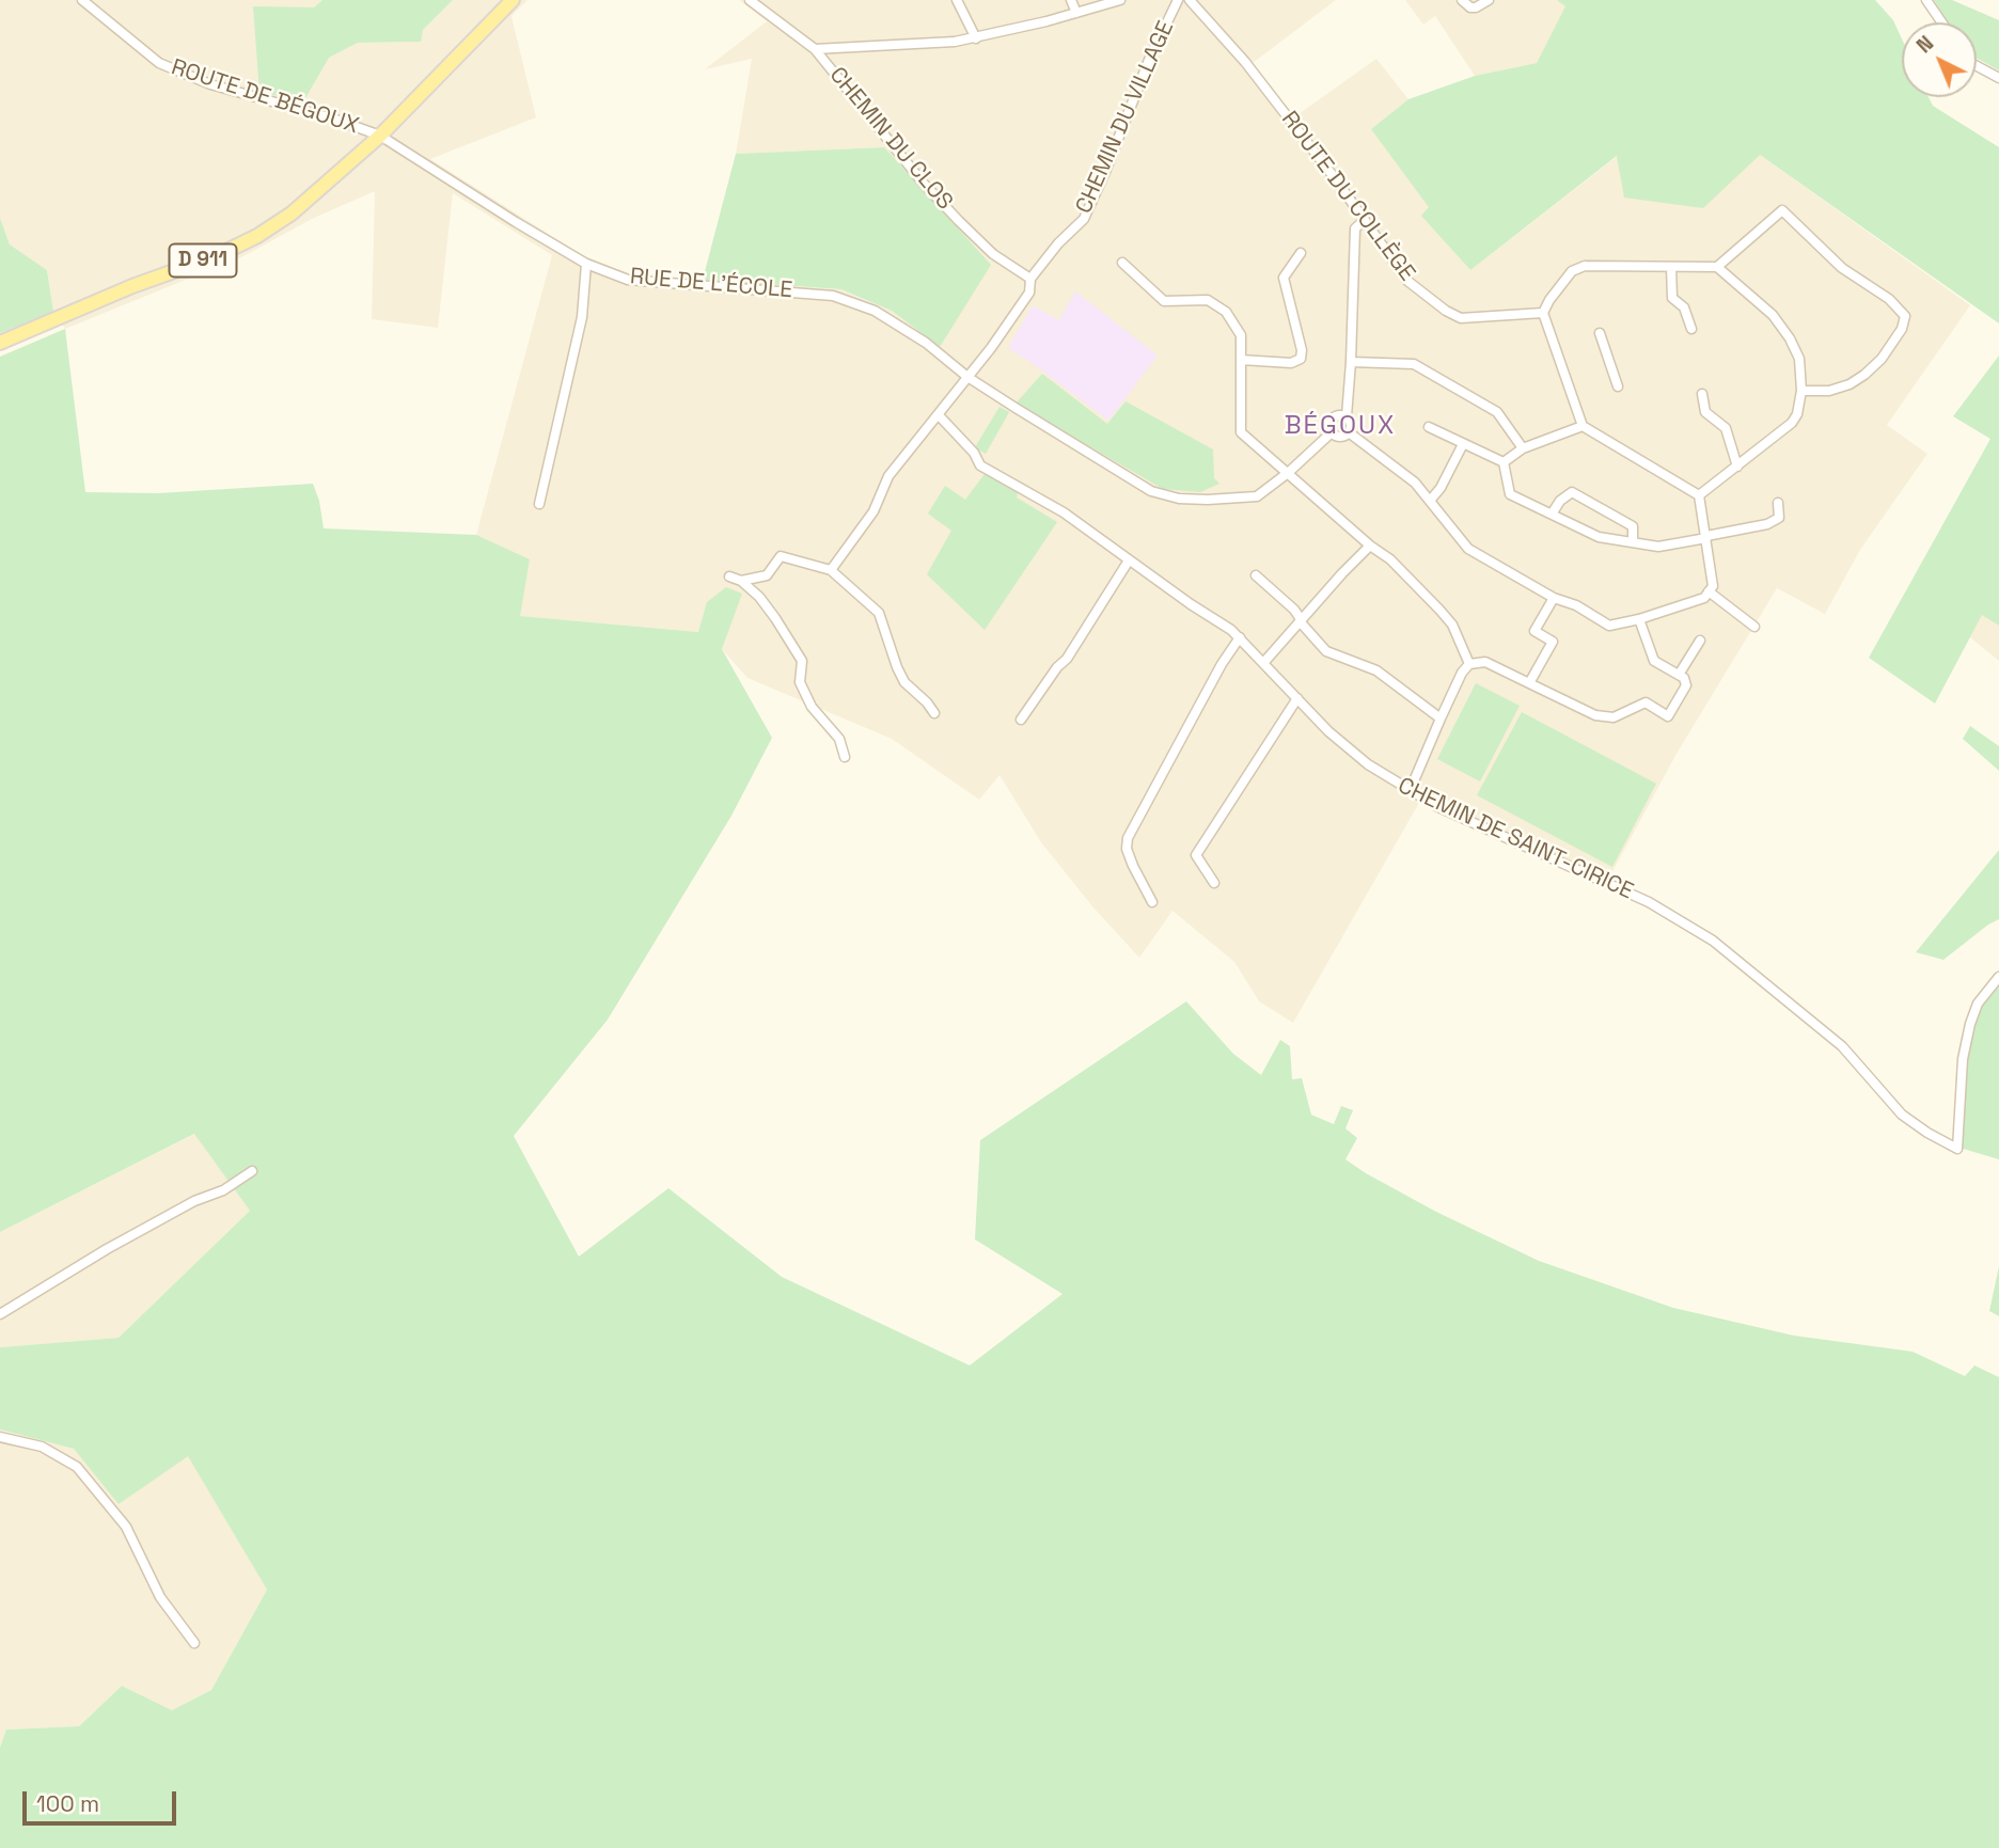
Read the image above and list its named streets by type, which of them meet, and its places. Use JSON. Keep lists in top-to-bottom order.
{
  "streets": {
    "main road": ["D 911"],
    "street": [
      "ROUTE DE BÉGOUX",
      "CHEMIN DU VILLAGE",
      "CHEMIN DU CLOS",
      "ROUTE DU COLLÈGE",
      "RUE DE L'ÉCOLE",
      "CHEMIN DE SAINT-CIRICE"
    ]
  },
  "crossings": [
    ["ROUTE DE BÉGOUX", "D 911"],
    ["ROUTE DE BÉGOUX", "RUE DE L'ÉCOLE"],
    ["CHEMIN DU VILLAGE", "CHEMIN DU CLOS"],
    ["CHEMIN DU VILLAGE", "RUE DE L'ÉCOLE"],
    ["CHEMIN DU VILLAGE", "CHEMIN DE SAINT-CIRICE"],
    ["D 911", "RUE DE L'ÉCOLE"]
  ],
  "districts": ["BÉGOUX"],
  "scale_bar": "100 m",
  "north": "top left"
}
